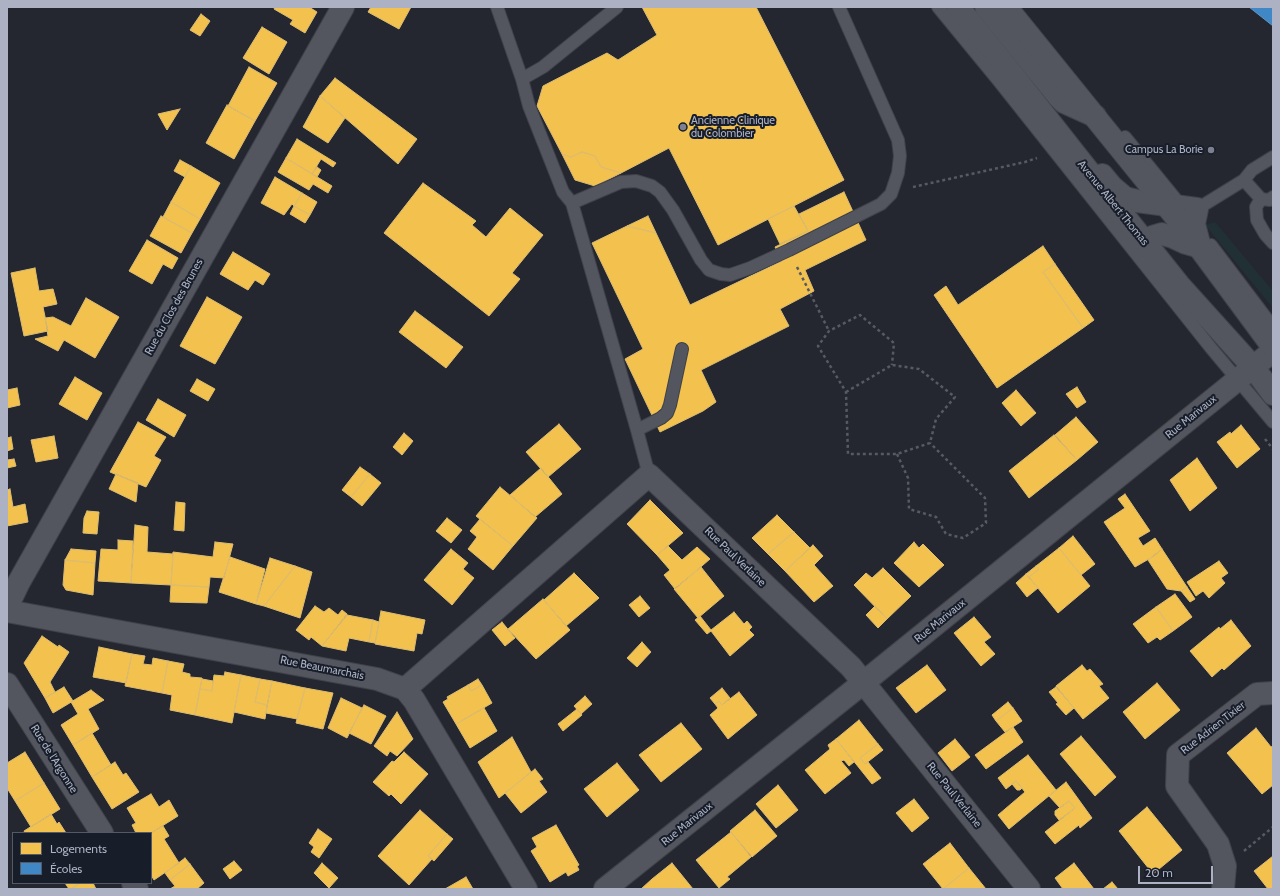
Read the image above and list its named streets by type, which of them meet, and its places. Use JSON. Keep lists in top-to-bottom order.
{
  "streets": {
    "street": [
      "Avenue Albert Thomas",
      "Rue du Clos des Brunes",
      "Rue Marivaux",
      "Rue Paul Verlaine",
      "Rue Beaumarchais",
      "Rue Adrien Tixier",
      "Rue de l'Argonne"
    ]
  },
  "crossings": [
    ["Avenue Albert Thomas", "Rue Marivaux"],
    ["Rue Marivaux", "Rue Paul Verlaine"]
  ],
  "places": ["Ancienne Clinique du Colombier", "Campus La Borie"],
  "legend": ["Logements", "Écoles"],
  "scale_bar": "20 m"
}
